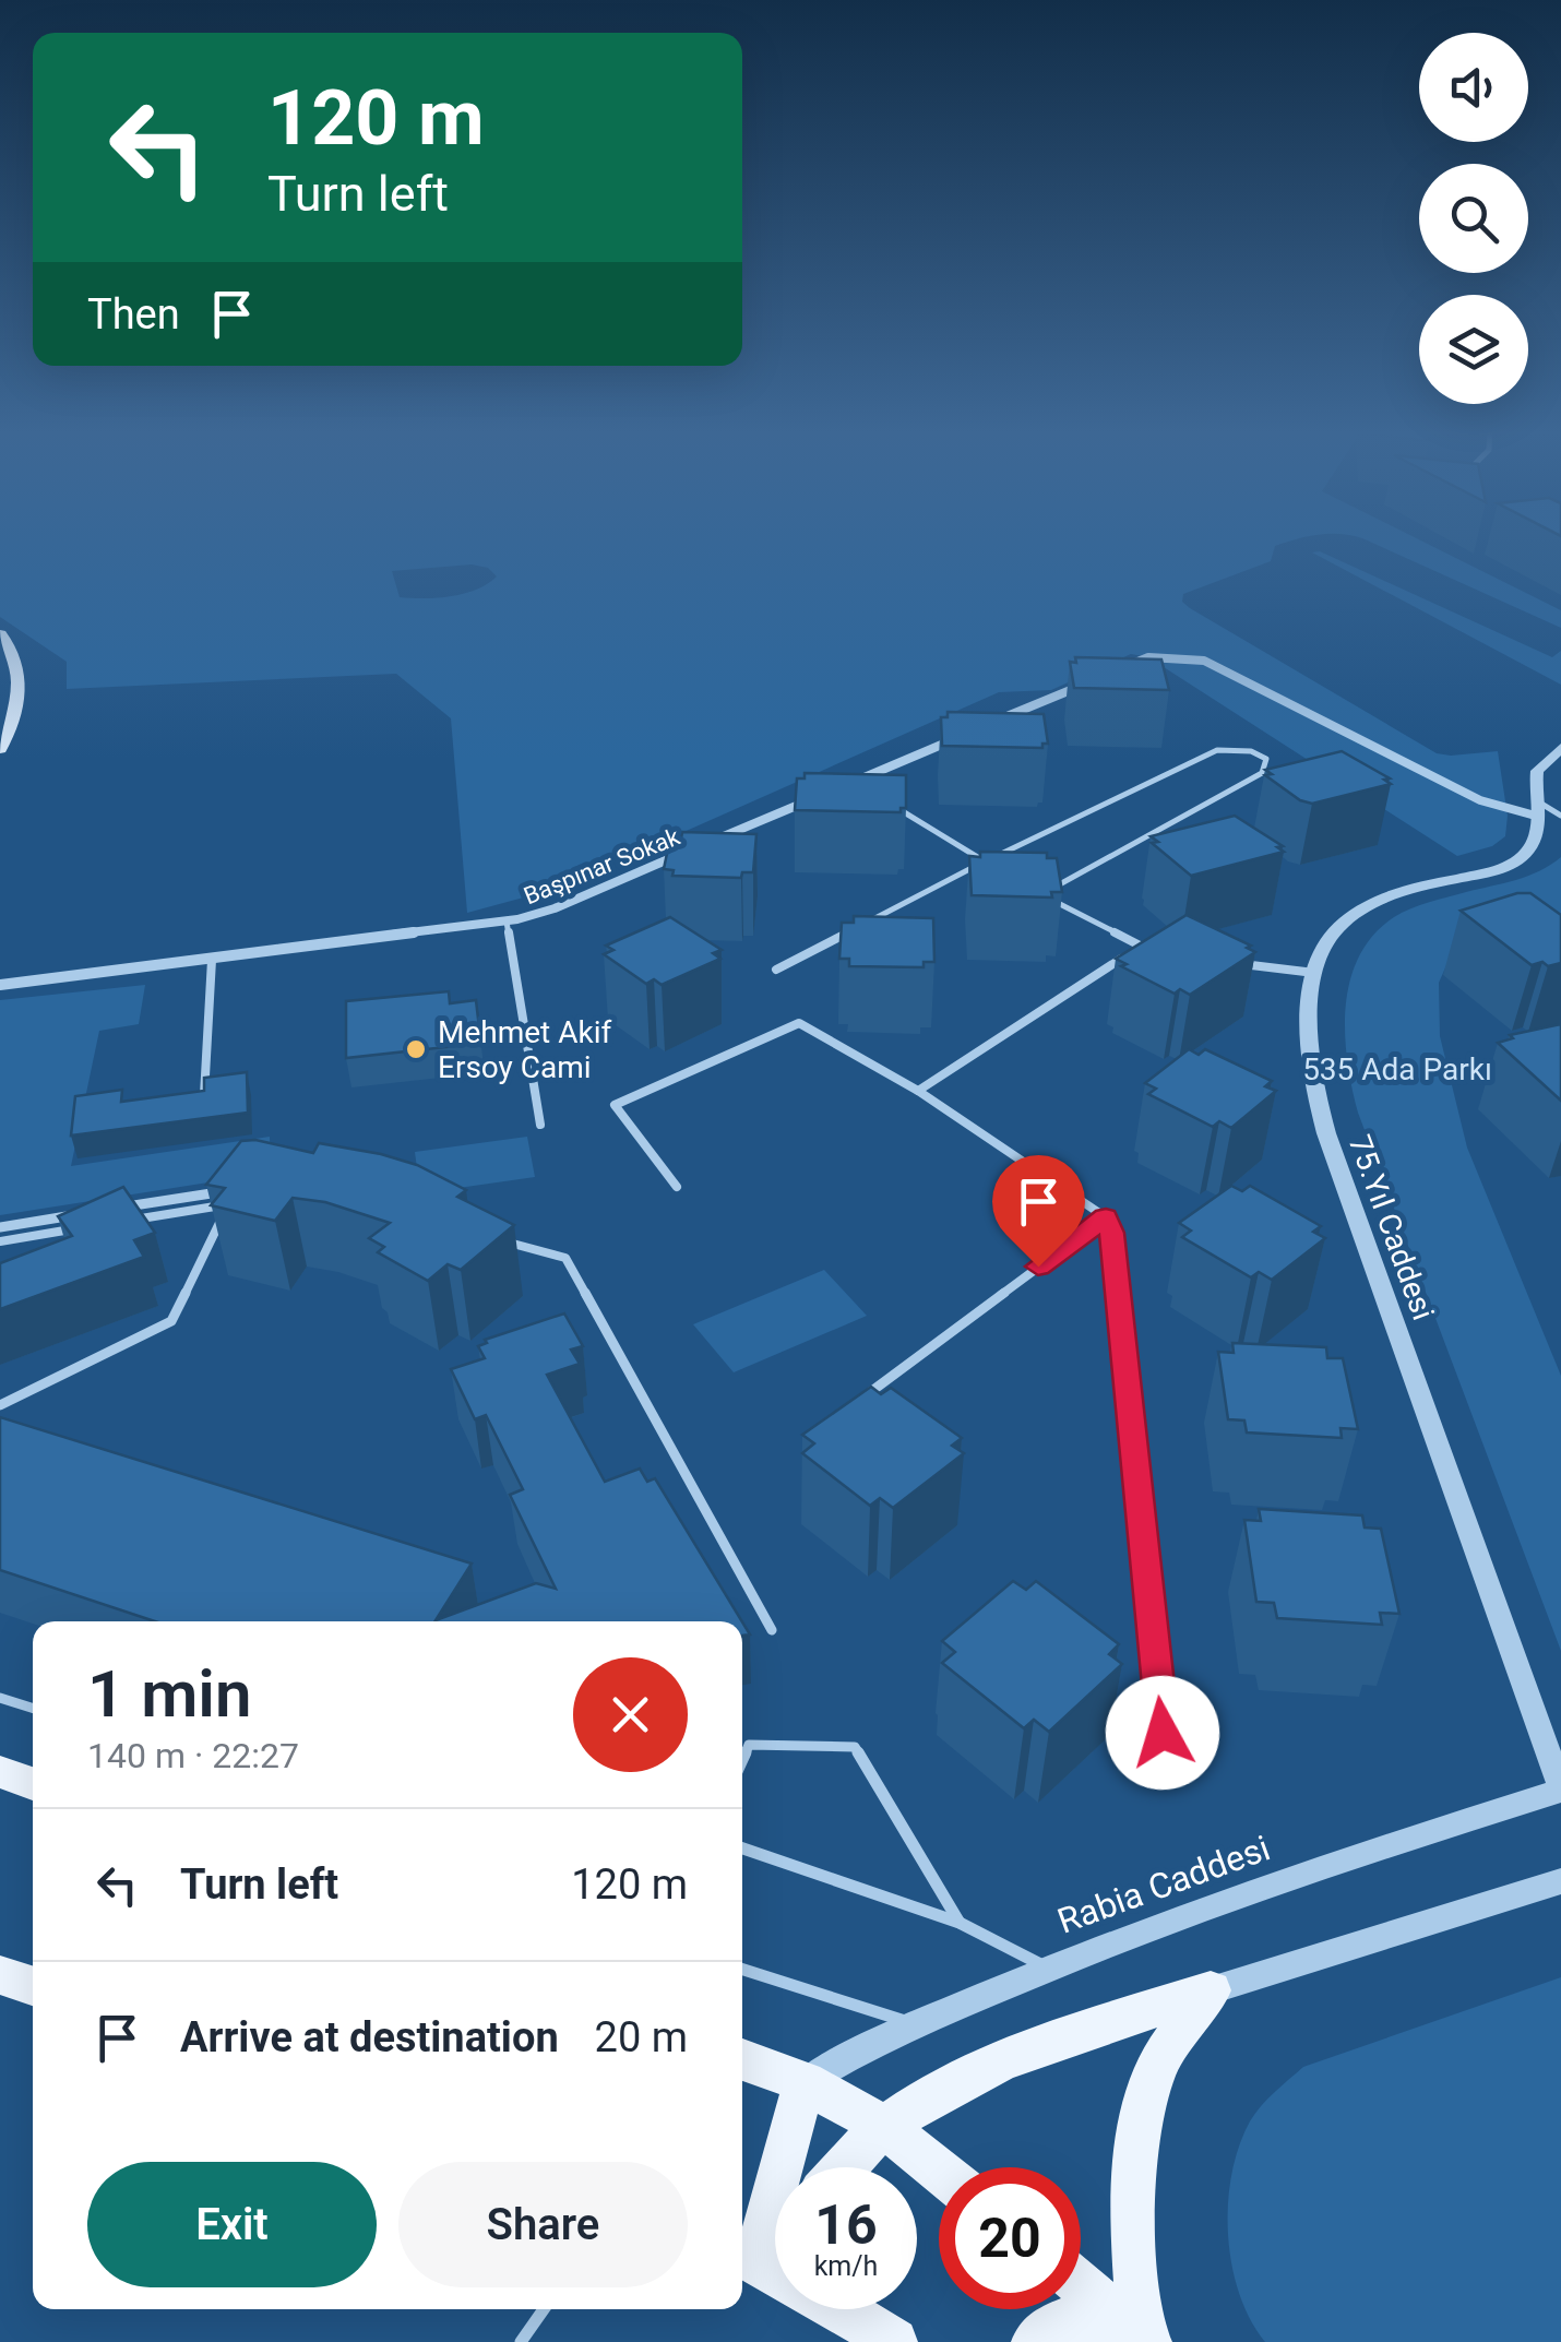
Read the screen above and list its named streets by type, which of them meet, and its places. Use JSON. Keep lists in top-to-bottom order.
{
  "streets": {
    "street": ["Başpınar Sokak", "75.Yıl Caddesi", "Rabia Caddesi"]
  },
  "crossings": [
    ["75.Yıl Caddesi", "Rabia Caddesi"]
  ],
  "parks": ["535 Ada Parkı"],
  "places": ["Mehmet Akif Ersoy Cami"],
  "page": {
    "turn": ["120 m", "Turn left"],
    "then": "Then",
    "heading": ["1 min", "140 m · 22:27"],
    "list": [
      {
        "name": "Turn left",
        "value": "120 m"
      },
      {
        "name": "Arrive at destination",
        "value": "20 m"
      }
    ],
    "buttons": ["Exit", "Share"],
    "speed": "16 km/h",
    "limit": "20"
  }
}
